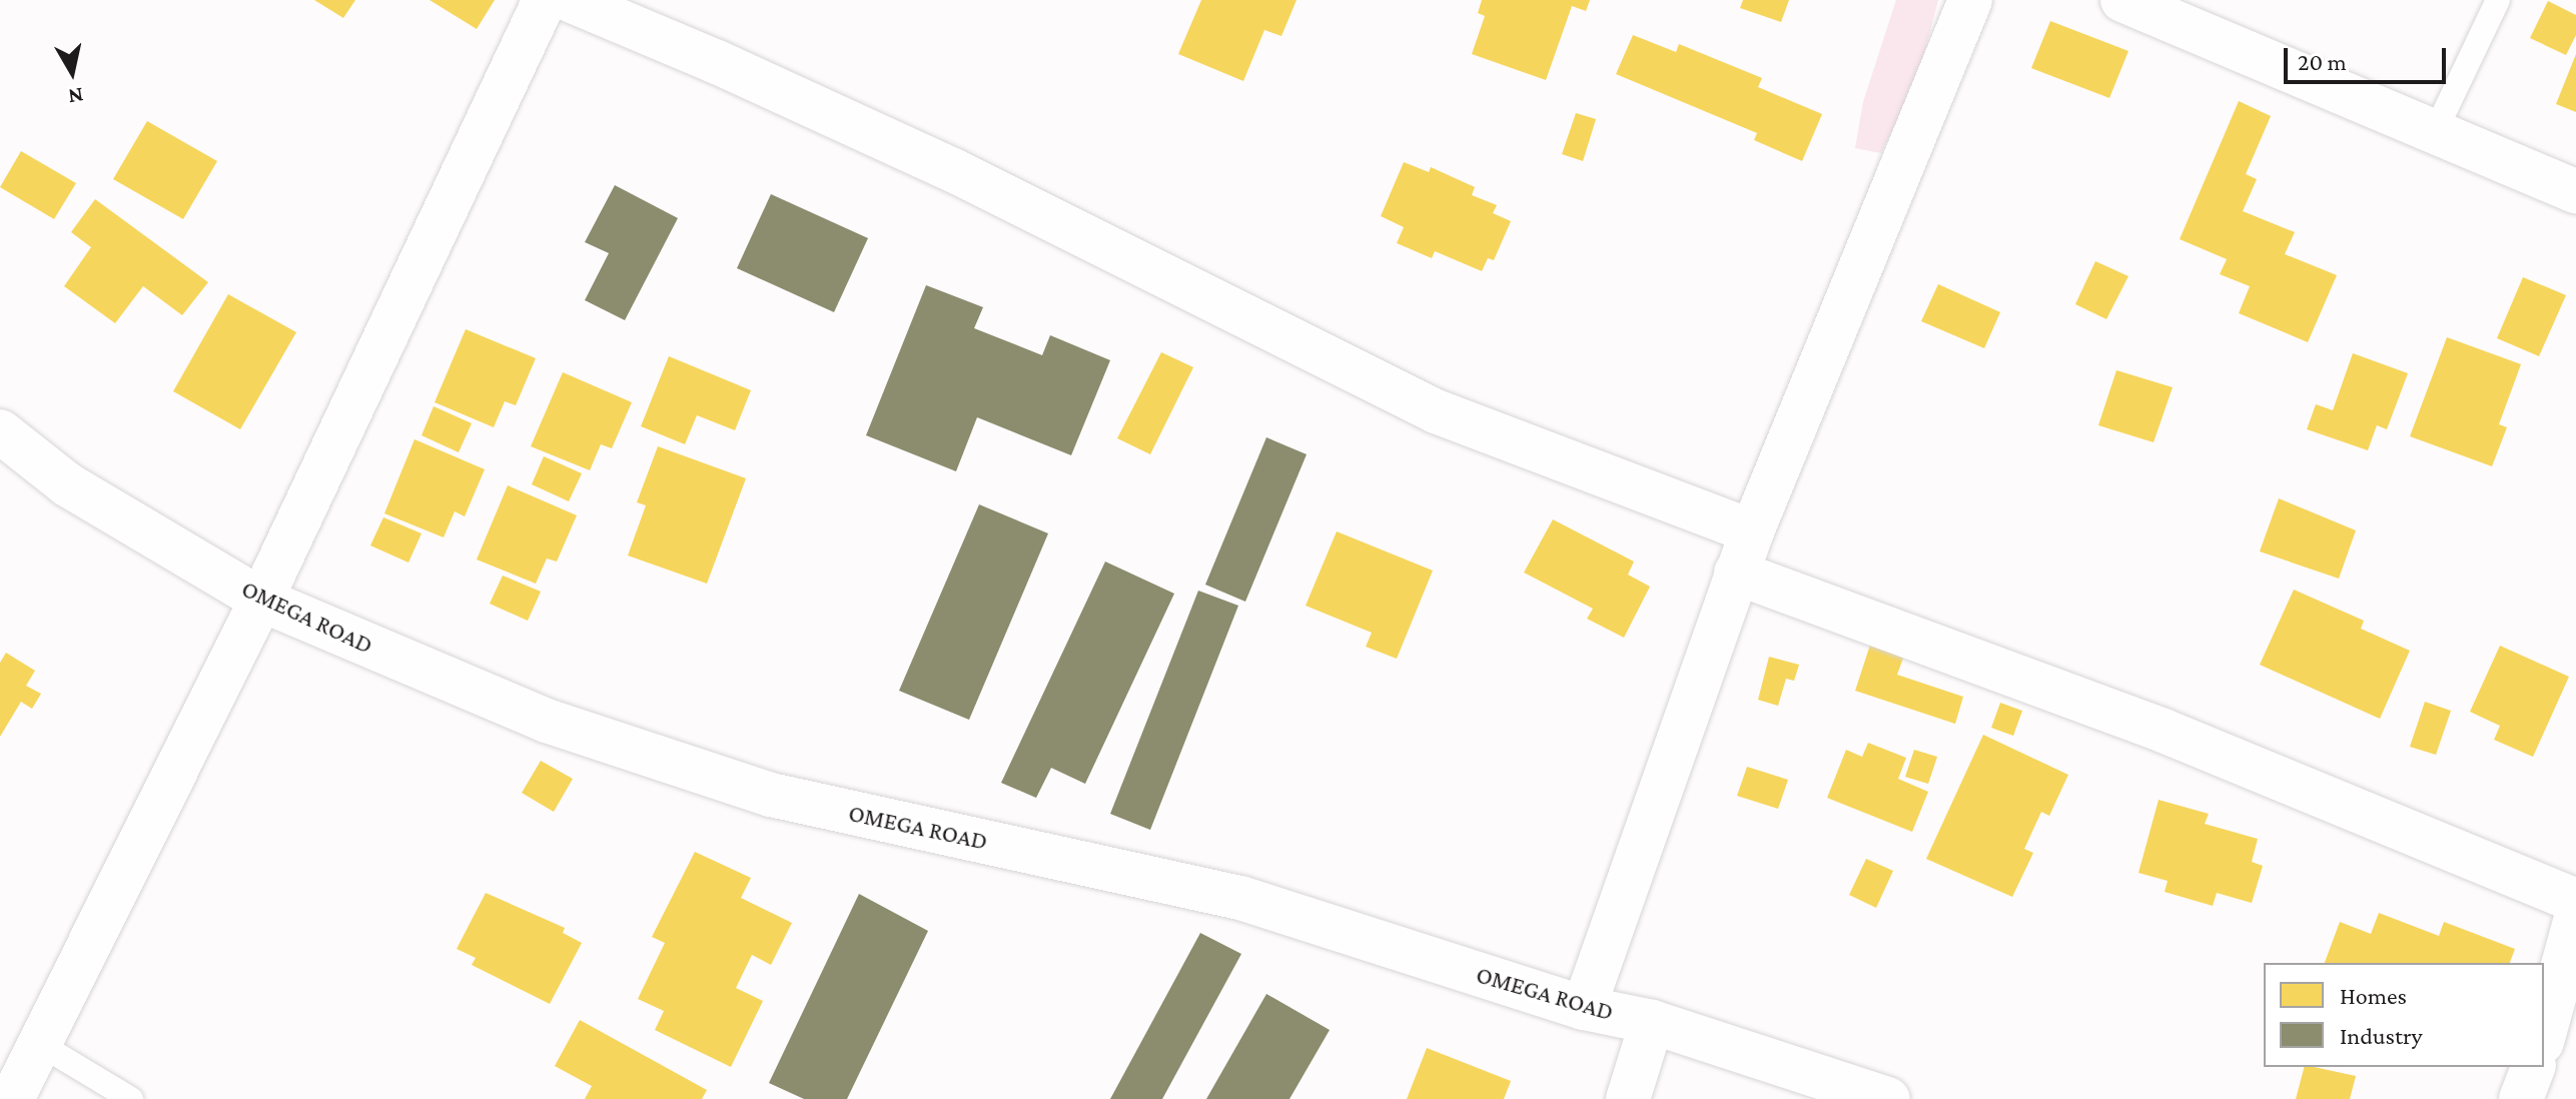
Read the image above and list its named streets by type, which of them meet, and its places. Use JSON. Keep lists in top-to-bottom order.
{
  "streets": {
    "street": ["OMEGA ROAD"]
  },
  "legend": ["Homes", "Industry"],
  "scale_bar": "20 m",
  "north": "bottom"
}
